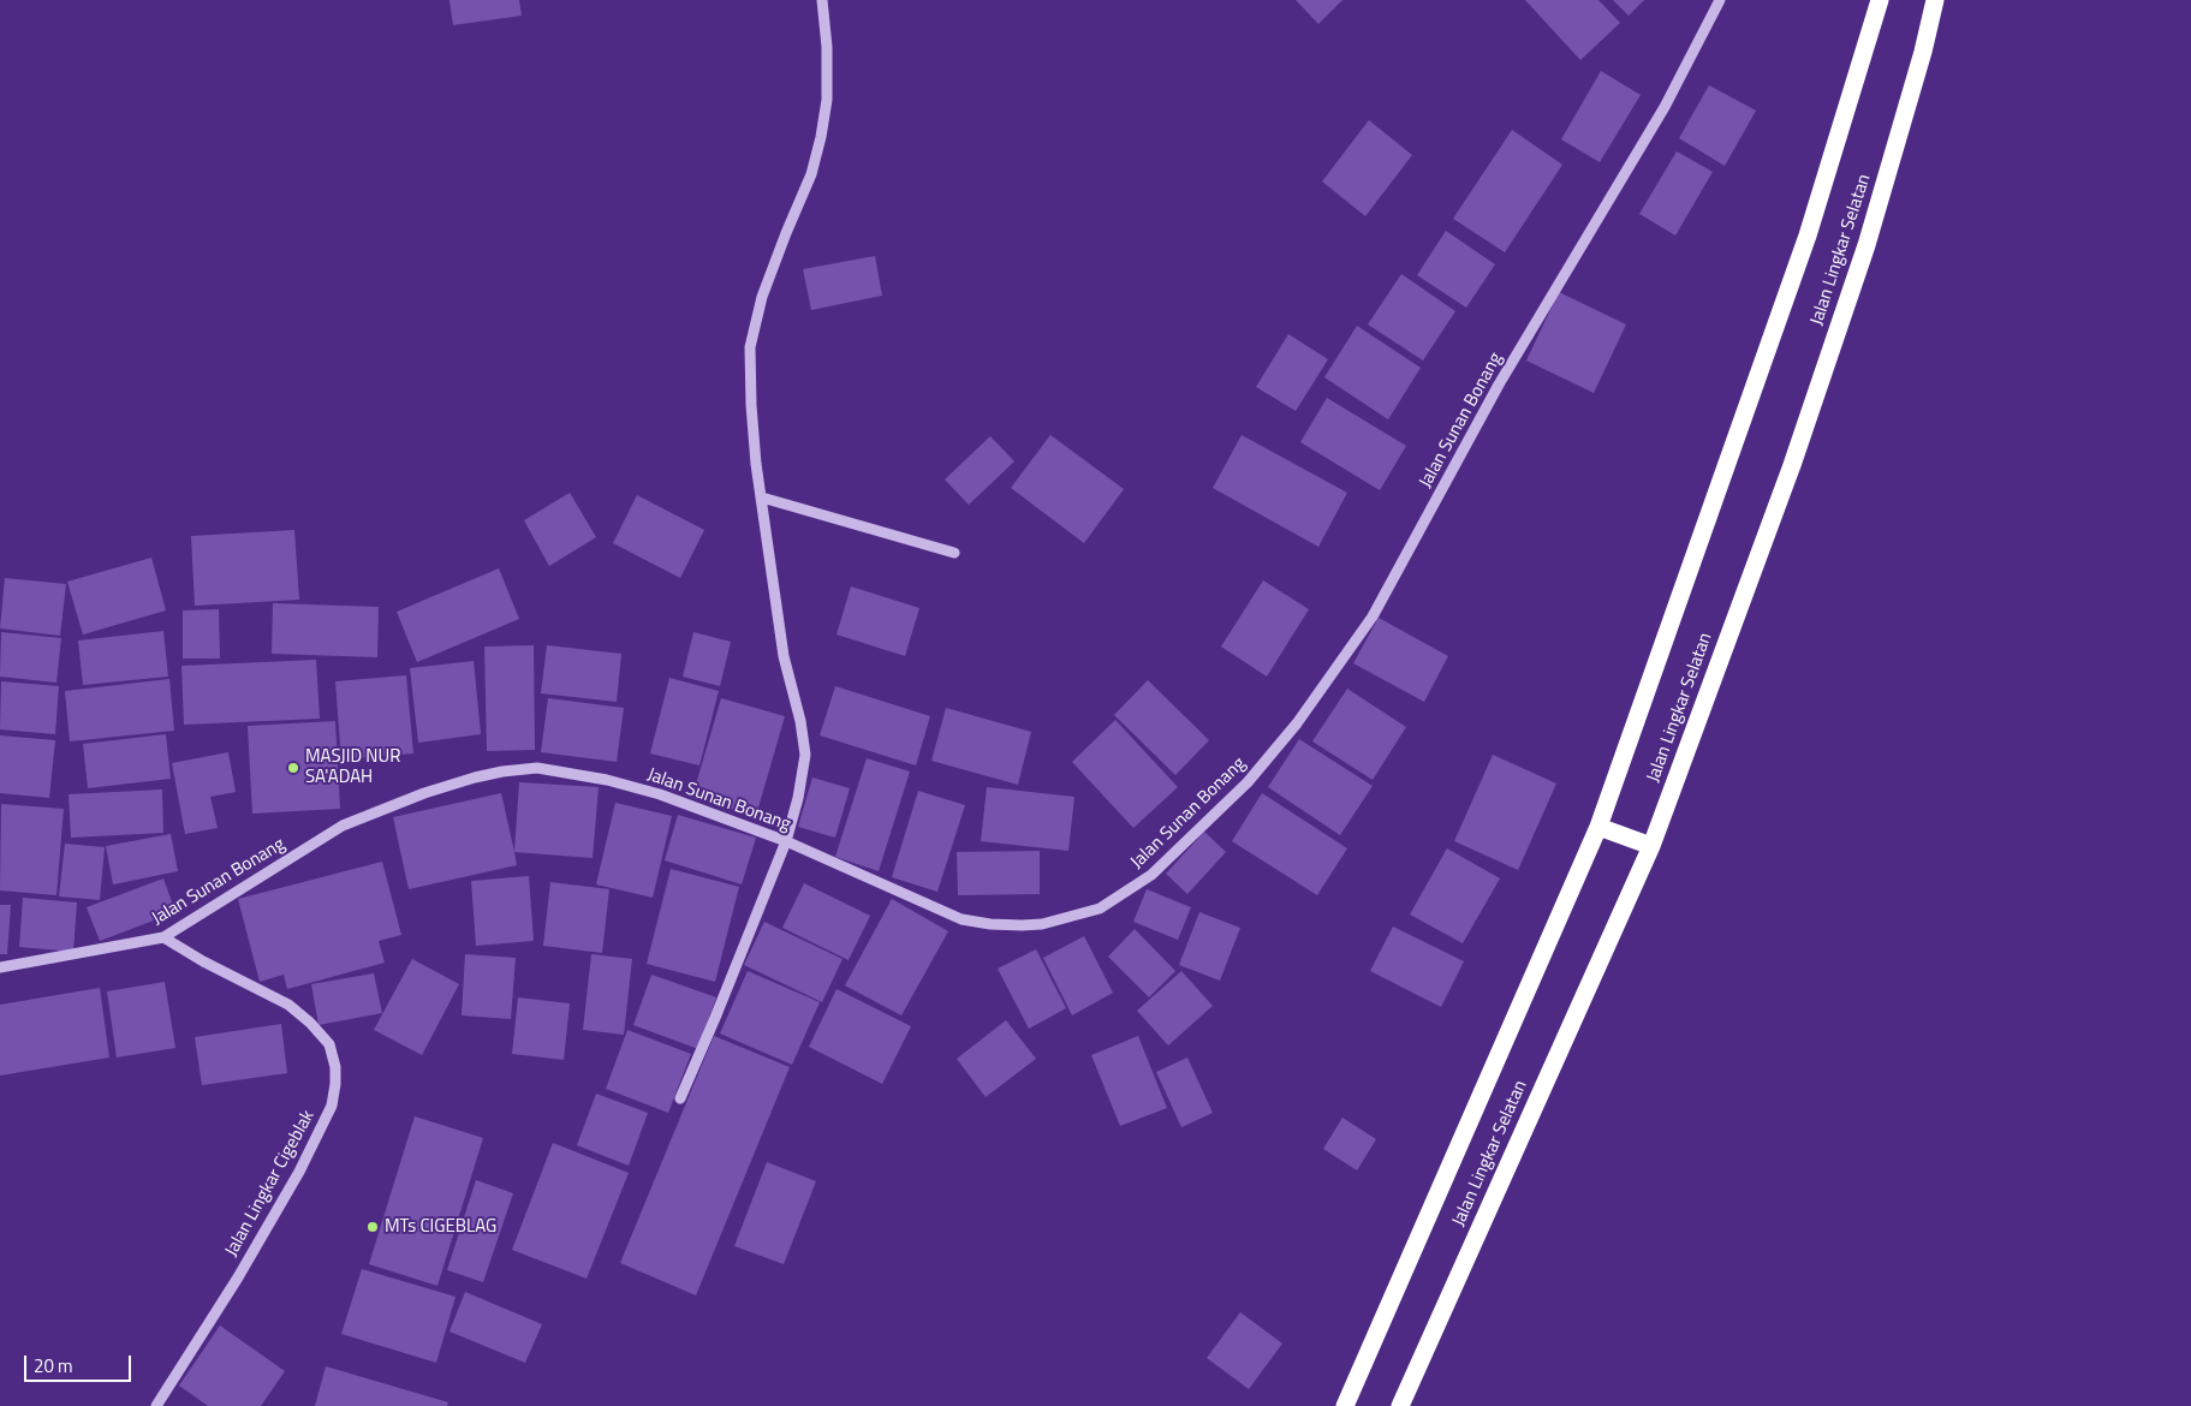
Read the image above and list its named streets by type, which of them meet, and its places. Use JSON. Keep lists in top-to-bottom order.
{
  "streets": {
    "highway": ["Jalan Lingkar Selatan"],
    "street": ["Jalan Sunan Bonang", "Jalan Lingkar Cigeblak"]
  },
  "crossings": [
    ["Jalan Sunan Bonang", "Jalan Lingkar Cigeblak"]
  ],
  "places": ["MASJID NUR SA'ADAH", "MTs CIGEBLAG"],
  "scale_bar": "20 m"
}
